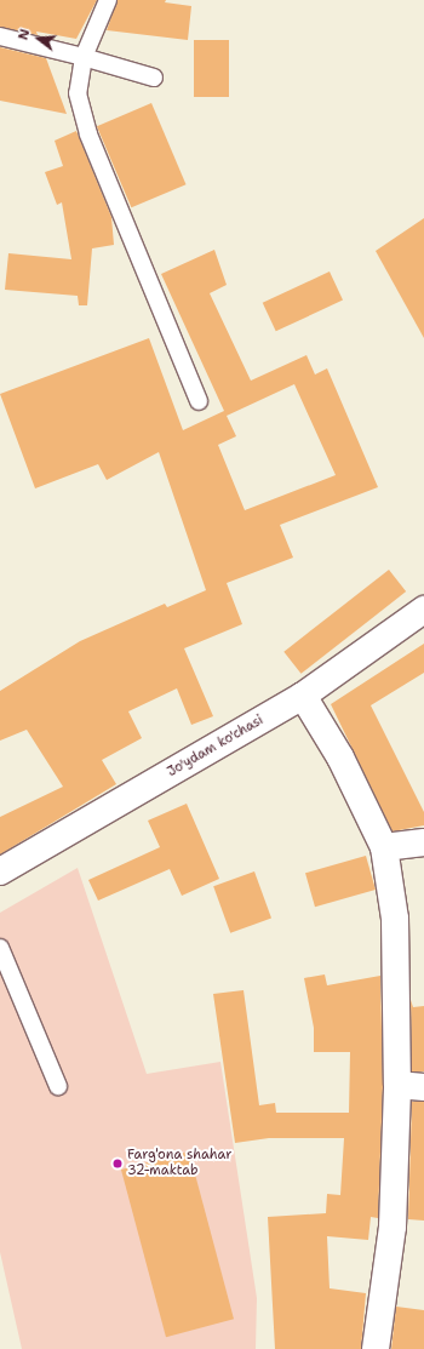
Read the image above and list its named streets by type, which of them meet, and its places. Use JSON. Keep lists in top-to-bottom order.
{
  "streets": {
    "street": ["Jo'ydam ko'chasi"]
  },
  "places": ["Farg'ona shahar 32-maktab"],
  "north": "left"
}
